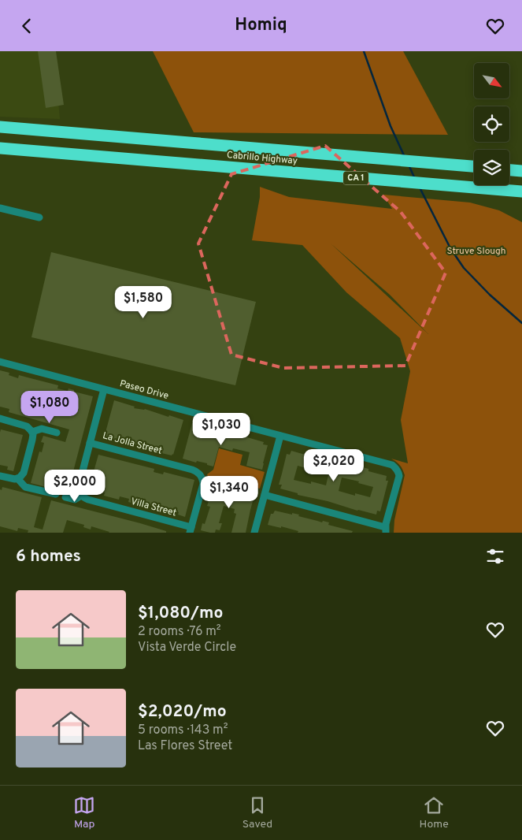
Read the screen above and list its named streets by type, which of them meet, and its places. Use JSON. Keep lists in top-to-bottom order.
{
  "streets": {
    "highway": ["Cabrillo Highway", "CA 1"],
    "street": ["Paseo Drive", "La Jolla Street", "Villa Street"]
  },
  "crossings": [
    ["La Jolla Street", "Villa Street"]
  ],
  "parks": ["Struve Slough"],
  "north": "bottom right",
  "page": {
    "header": "Homiq",
    "price": [
      "$1,580",
      "$1,080",
      "$1,030",
      "$2,020",
      "$2,000",
      "$1,340"
    ],
    "heading": "6 homes",
    "list": [
      {
        "name": "$1,080/mo",
        "note": "2 rooms · 76 m² · Vista Verde Circle"
      },
      {
        "name": "$2,020/mo",
        "note": "5 rooms · 143 m² · Las Flores Street"
      }
    ],
    "tabs": ["Map", "Saved", "Home"]
  }
}
